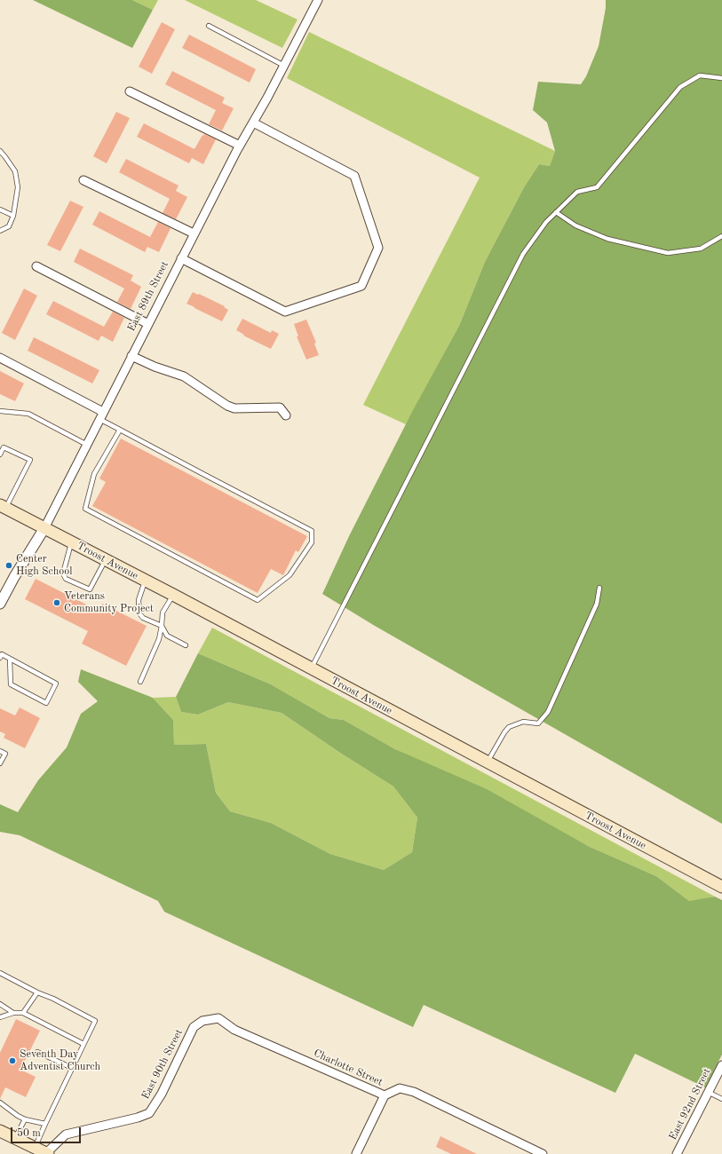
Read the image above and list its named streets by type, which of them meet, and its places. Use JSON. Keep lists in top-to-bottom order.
{
  "streets": {
    "main road": ["Troost Avenue"],
    "street": [
      "East 89th Street",
      "East 90th Street",
      "Charlotte Street",
      "East 92nd Street"
    ]
  },
  "crossings": [
    ["East 89th Street", "Troost Avenue"],
    ["East 90th Street", "Charlotte Street"]
  ],
  "places": ["Center High School", "Veterans Community Project", "Seventh Day Adventist Church"],
  "scale_bar": "50 m"
}
